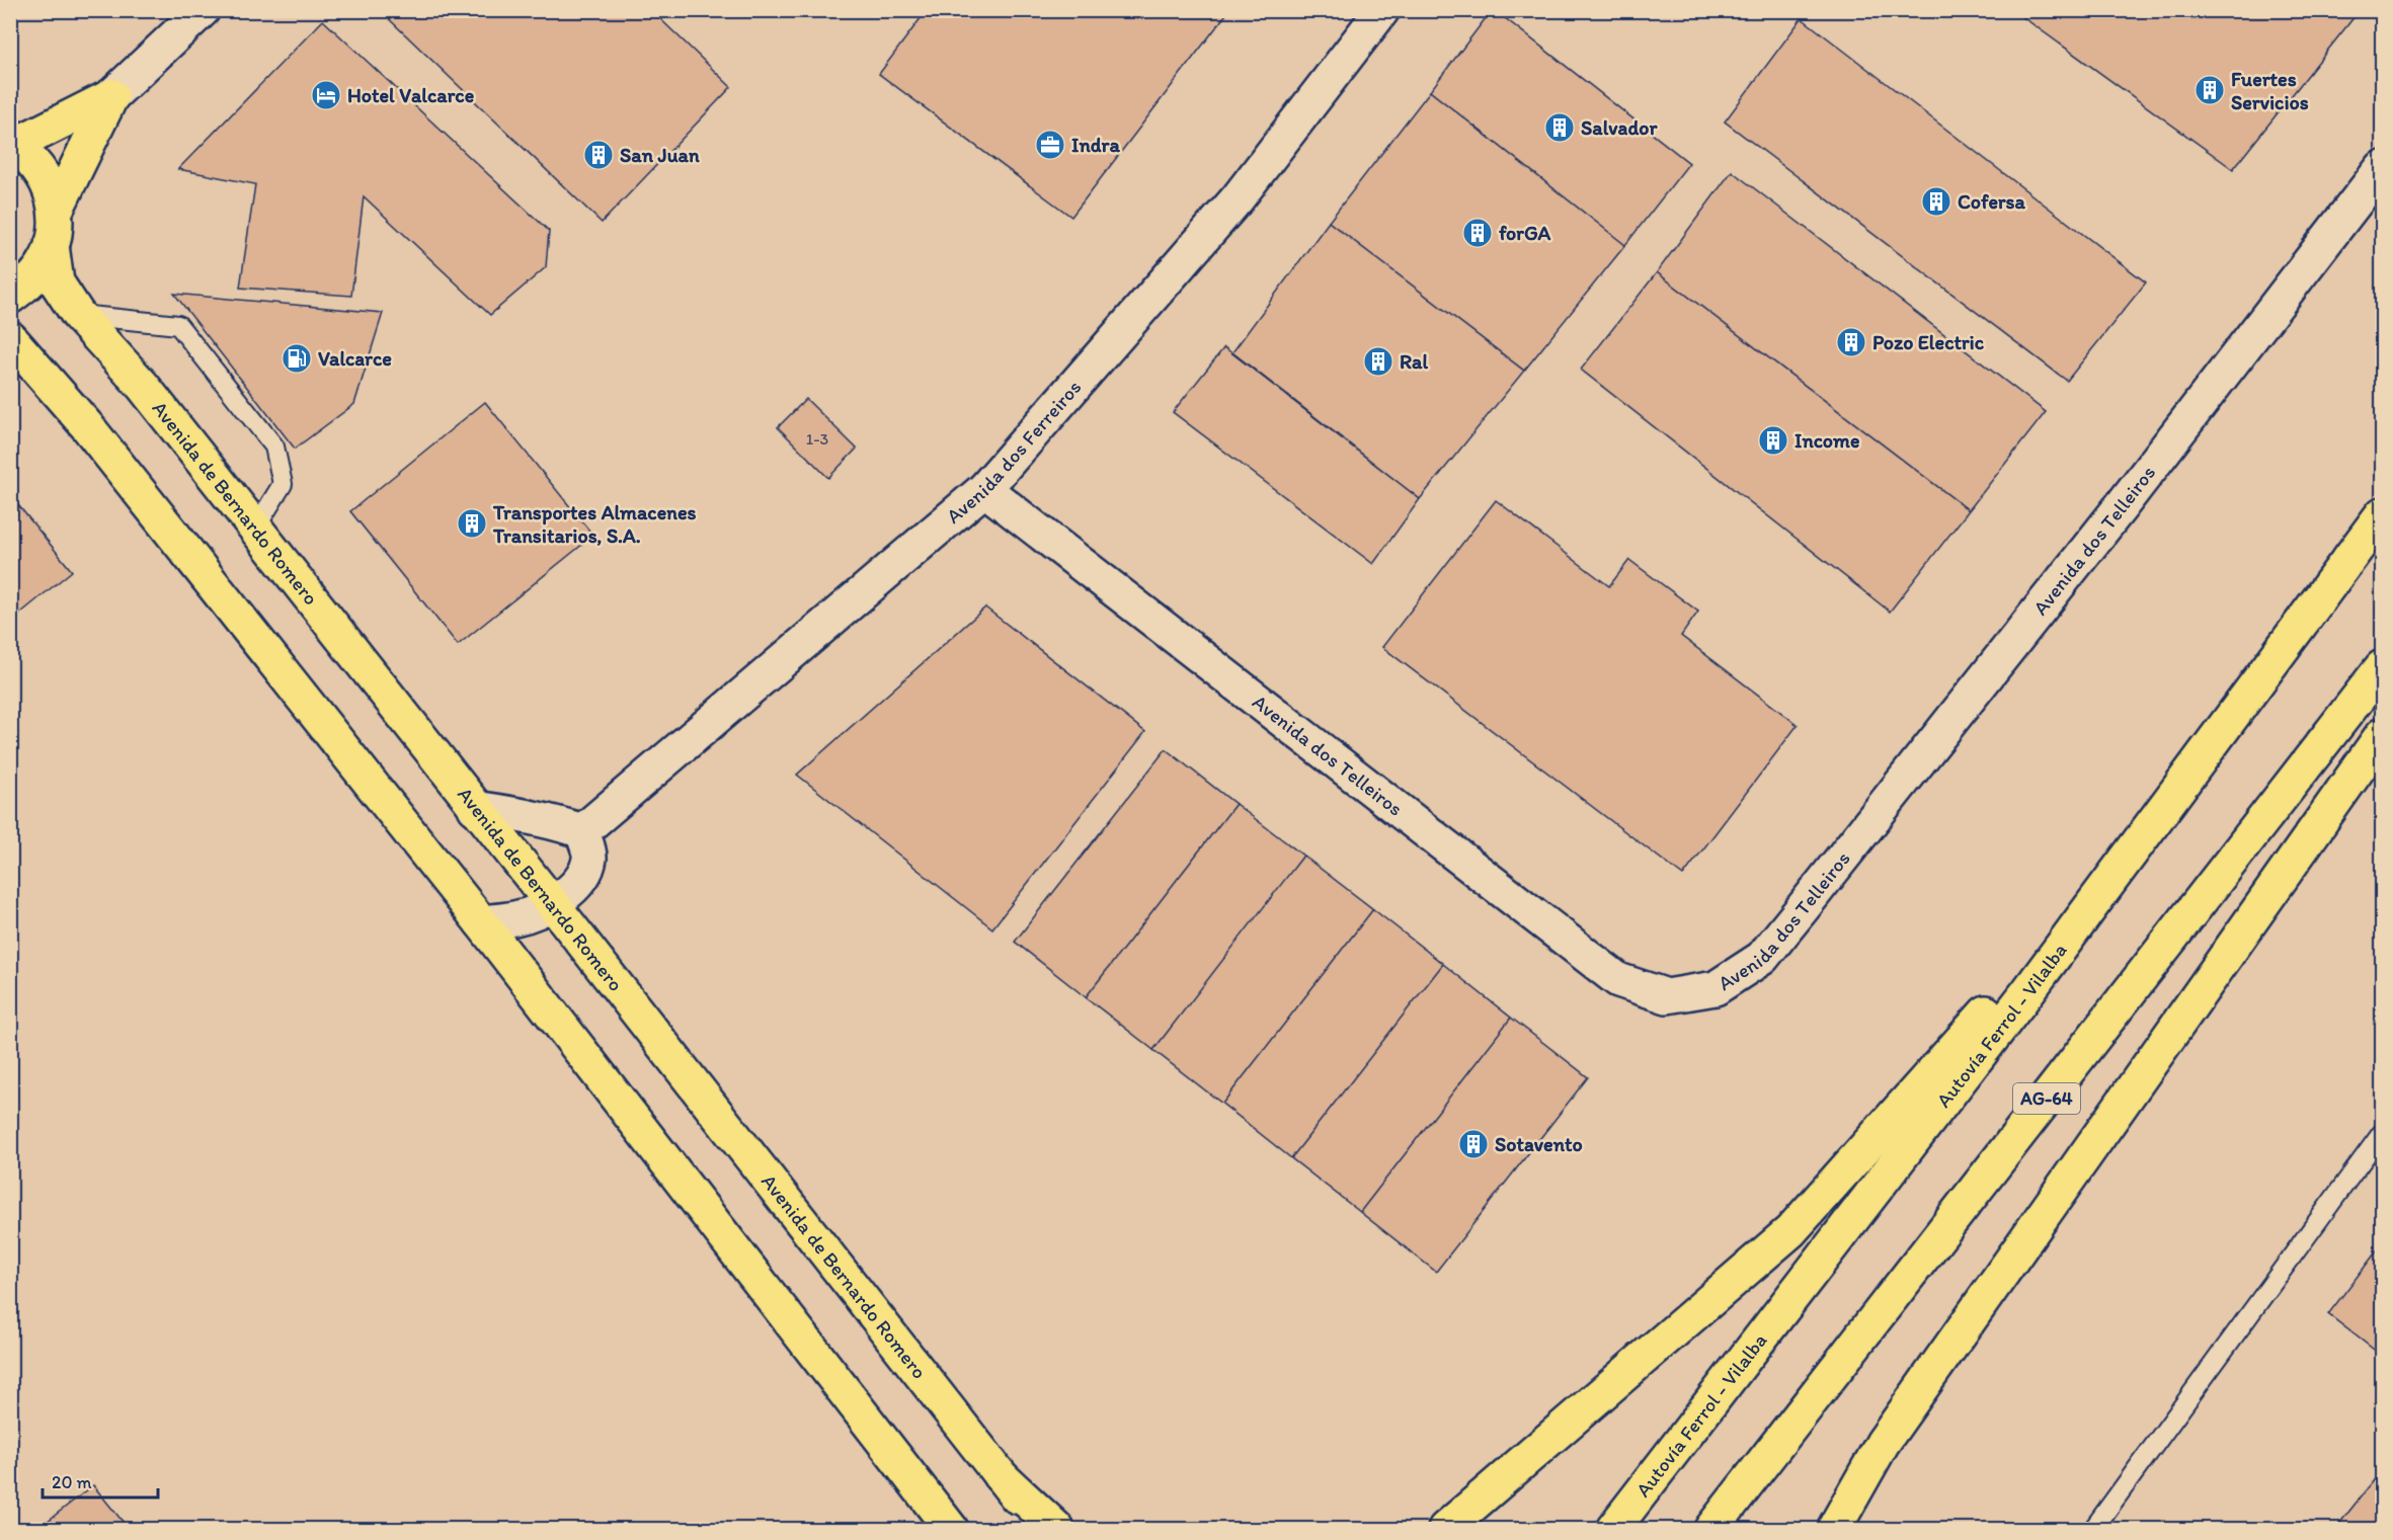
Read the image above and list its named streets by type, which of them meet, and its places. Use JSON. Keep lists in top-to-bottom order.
{
  "streets": {
    "highway": ["Avenida de Bernardo Romero", "Autovía Ferrol - Vilalba", "AG-64"],
    "street": ["Avenida dos Ferreiros", "Avenida dos Telleiros"]
  },
  "crossings": [
    ["Avenida dos Ferreiros", "Avenida dos Telleiros"]
  ],
  "places": {
    "building": [
      "Fuertes Servicios",
      "Salvador",
      "San Juan",
      "Cofersa",
      "forGA",
      "Pozo Electric",
      "Ral",
      "Income",
      "Transportes Almacenes Transitarios, S.A.",
      "Sotavento"
    ],
    "hotel": ["Hotel Valcarce"],
    "office": ["Indra"],
    "fuel station": ["Valcarce"]
  },
  "house_numbers": ["1-3"],
  "scale_bar": "20 m"
}
